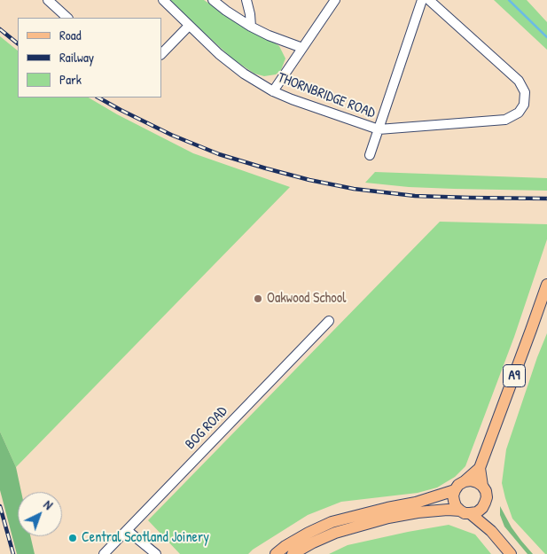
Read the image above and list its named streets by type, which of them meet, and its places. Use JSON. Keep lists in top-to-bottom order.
{
  "streets": {
    "main road": ["A9"],
    "street": ["THORNBRIDGE ROAD", "BOG ROAD"]
  },
  "places": ["Oakwood School", "Central Scotland Joinery"],
  "legend": ["Road", "Railway", "Park"],
  "north": "top right"
}
